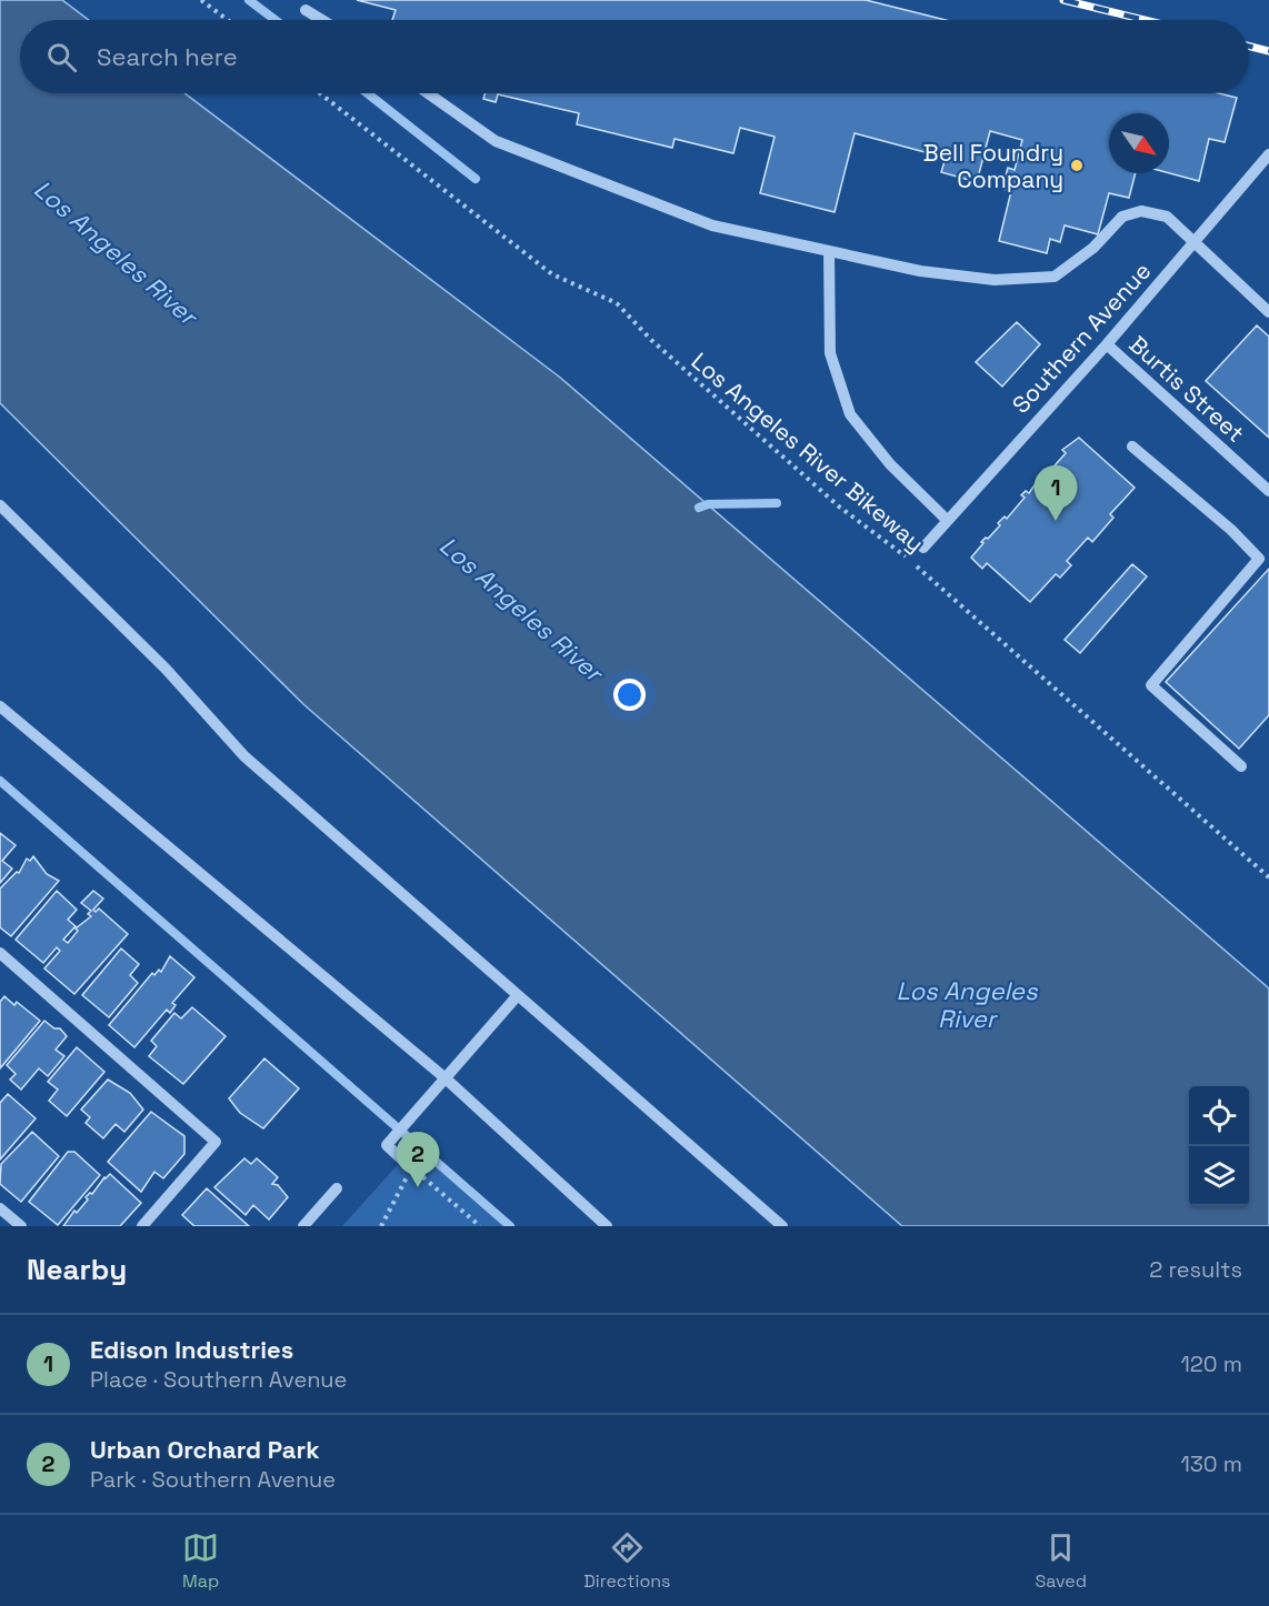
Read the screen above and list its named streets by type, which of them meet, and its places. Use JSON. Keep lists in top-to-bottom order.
{
  "streets": {
    "street": ["Southern Avenue", "Burtis Street"],
    "path": ["Los Angeles River Bikeway"]
  },
  "crossings": [
    ["Southern Avenue", "Burtis Street"]
  ],
  "water": ["Los Angeles River"],
  "places": ["Bell Foundry Company"],
  "north": "bottom right",
  "page": {
    "search": "Search here",
    "pins": ["1", "2"],
    "heading": ["Nearby", "2 results"],
    "list": [
      {
        "mark": "1",
        "name": "Edison Industries",
        "note": "Place · Southern Avenue",
        "value": "120 m"
      },
      {
        "mark": "2",
        "name": "Urban Orchard Park",
        "note": "Park · Southern Avenue",
        "value": "130 m"
      }
    ],
    "nav": ["Map", "Directions", "Saved"]
  }
}
